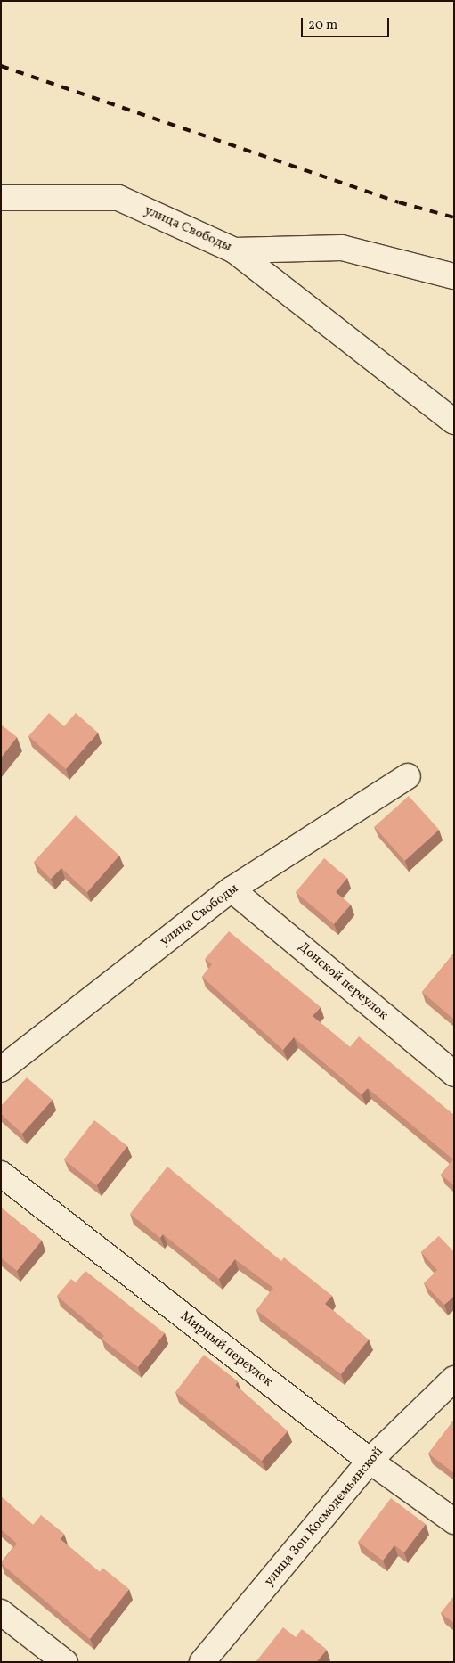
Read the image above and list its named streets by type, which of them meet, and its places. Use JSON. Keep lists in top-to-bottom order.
{
  "streets": {
    "street": [
      "улица Свободы",
      "Донской переулок",
      "Мирный переулок",
      "улица Зои Космодемьянской"
    ]
  },
  "crossings": [
    ["улица Свободы", "Донской переулок"],
    ["Мирный переулок", "улица Зои Космодемьянской"]
  ],
  "scale_bar": "20 m"
}
